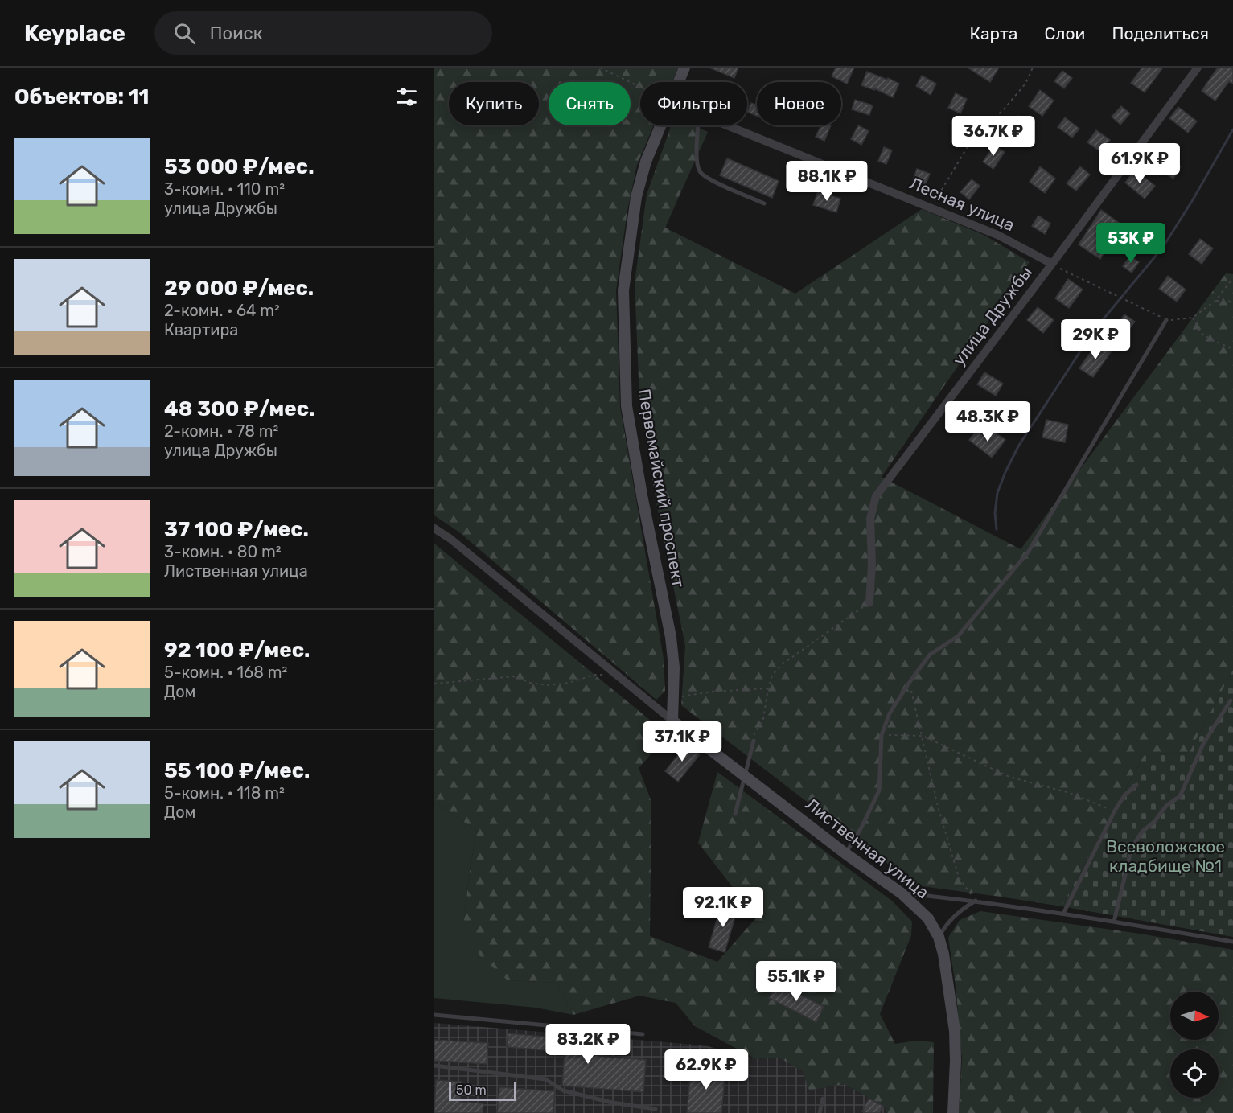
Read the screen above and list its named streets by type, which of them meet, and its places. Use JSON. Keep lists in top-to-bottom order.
{
  "streets": {
    "street": [
      "Лесная улица",
      "улица Дружбы",
      "Первомайский проспект",
      "Лиственная улица"
    ]
  },
  "crossings": [
    ["Лесная улица", "улица Дружбы"],
    ["Первомайский проспект", "Лиственная улица"]
  ],
  "parks": ["Всеволожское кладбище №1"],
  "scale_bar": "50 m",
  "north": "right",
  "page": {
    "header": "Keyplace",
    "search": "Поиск",
    "nav": ["Карта", "Слои", "Поделиться"],
    "heading": "Объектов: 11",
    "chip": [
      "Купить",
      "Снять",
      "Фильтры",
      "Новое"
    ],
    "price": [
      "36.7K ₽",
      "61.9K ₽",
      "88.1K ₽",
      "53K ₽",
      "29K ₽",
      "48.3K ₽",
      "37.1K ₽",
      "92.1K ₽",
      "55.1K ₽",
      "83.2K ₽",
      "62.9K ₽"
    ],
    "list": [
      {
        "name": "53 000 ₽/мес.",
        "note": "3-комн. · 110 m² · улица Дружбы"
      },
      {
        "name": "29 000 ₽/мес.",
        "note": "2-комн. · 64 m² · Квартира"
      },
      {
        "name": "48 300 ₽/мес.",
        "note": "2-комн. · 78 m² · улица Дружбы"
      },
      {
        "name": "37 100 ₽/мес.",
        "note": "3-комн. · 80 m² · Лиственная улица"
      },
      {
        "name": "92 100 ₽/мес.",
        "note": "5-комн. · 168 m² · Дом"
      },
      {
        "name": "55 100 ₽/мес.",
        "note": "5-комн. · 118 m² · Дом"
      }
    ],
    "scale": "50 m"
  }
}
